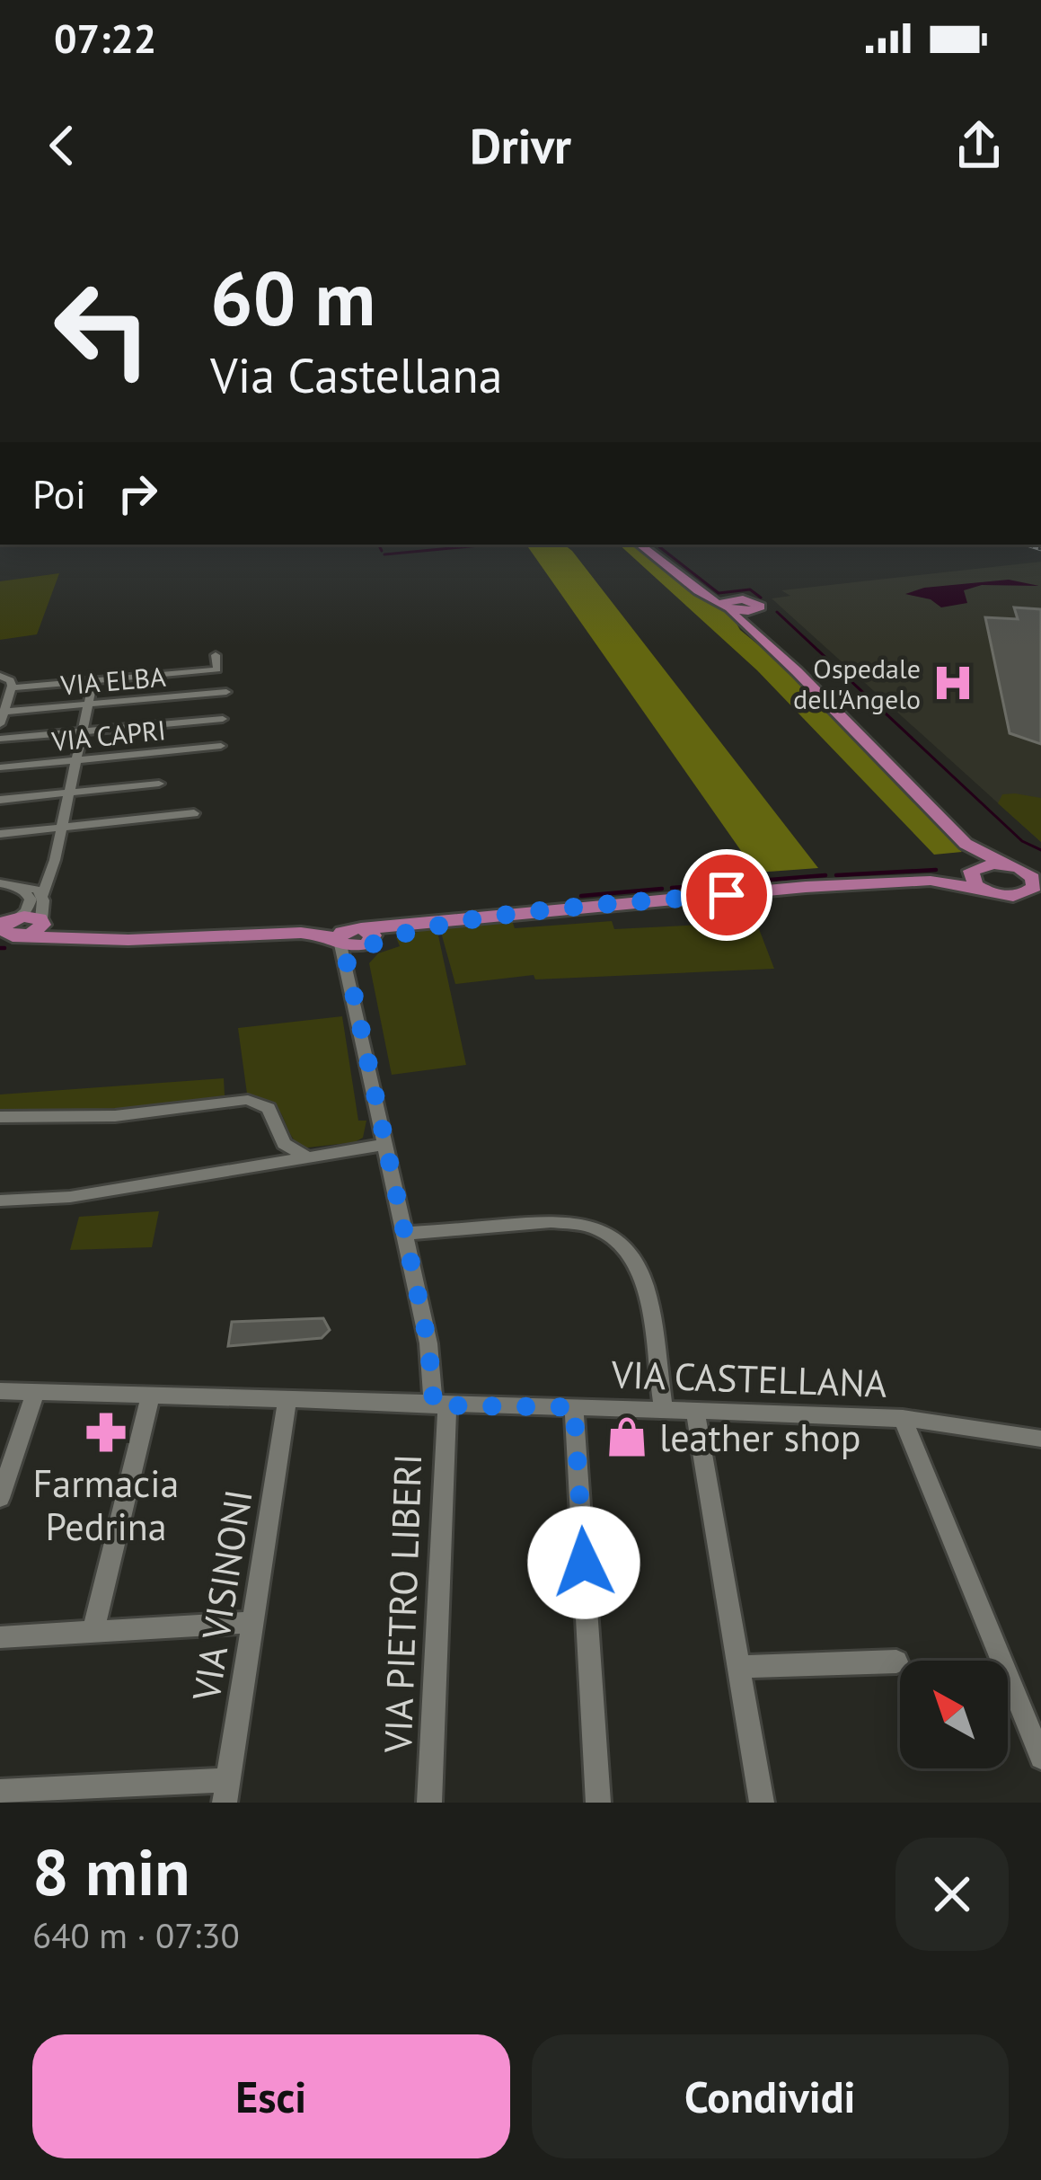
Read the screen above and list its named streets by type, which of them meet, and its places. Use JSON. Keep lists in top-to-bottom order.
{
  "streets": {
    "street": [
      "VIA ELBA",
      "VIA CAPRI",
      "VIA CASTELLANA",
      "VIA VISINONI",
      "VIA PIETRO LIBERI"
    ]
  },
  "crossings": [
    ["VIA CASTELLANA", "VIA VISINONI"],
    ["VIA CASTELLANA", "VIA PIETRO LIBERI"]
  ],
  "places": {
    "hospital": ["Ospedale dell'Angelo"],
    "pharmacy": ["Farmacia Pedrina"],
    "shop": ["leather shop"]
  },
  "north": "top left",
  "page": {
    "status": "07:22",
    "header": "Drivr",
    "turn": ["60 m", "Via Castellana"],
    "then": "Poi",
    "heading": ["8 min", "640 m · 07:30"],
    "buttons": ["Esci", "Condividi"]
  }
}
